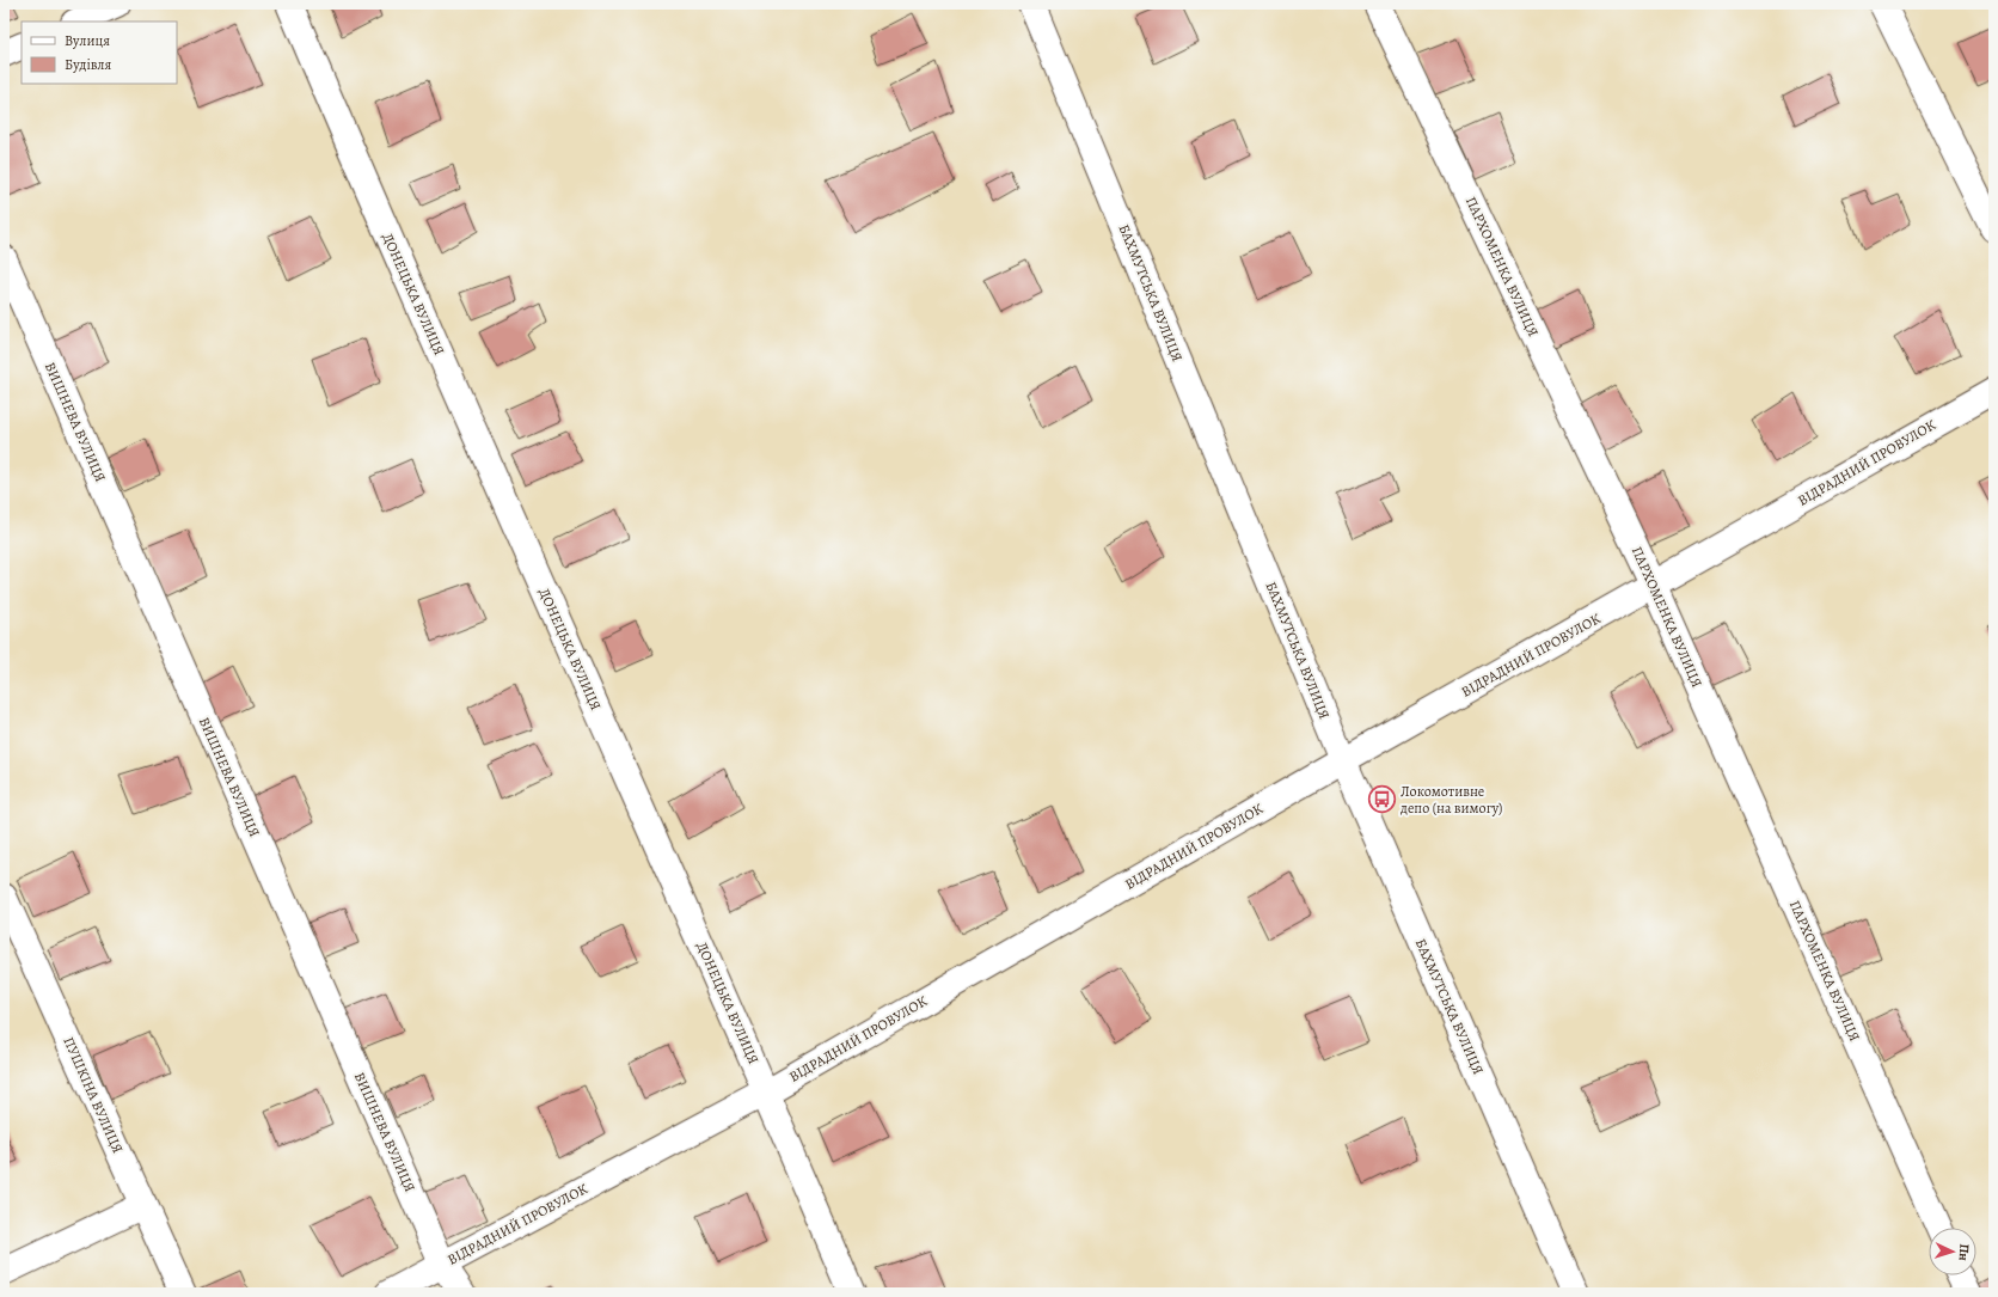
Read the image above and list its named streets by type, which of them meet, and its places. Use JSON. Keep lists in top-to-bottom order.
{
  "streets": {
    "street": [
      "ПАРХОМЕНКА ВУЛИЦЯ",
      "БАХМУТСЬКА ВУЛИЦЯ",
      "ДОНЕЦЬКА ВУЛИЦЯ",
      "ВИШНЕВА ВУЛИЦЯ",
      "ВІДРАДНИЙ ПРОВУЛОК",
      "ПУШКІНА ВУЛИЦЯ"
    ]
  },
  "crossings": [
    ["ПАРХОМЕНКА ВУЛИЦЯ", "ВІДРАДНИЙ ПРОВУЛОК"],
    ["БАХМУТСЬКА ВУЛИЦЯ", "ВІДРАДНИЙ ПРОВУЛОК"],
    ["ДОНЕЦЬКА ВУЛИЦЯ", "ВІДРАДНИЙ ПРОВУЛОК"],
    ["ВИШНЕВА ВУЛИЦЯ", "ВІДРАДНИЙ ПРОВУЛОК"]
  ],
  "places": {
    "bus stop": ["Локомотивне депо (на вимогу)"]
  },
  "legend": ["Вулиця", "Будівля"],
  "north": "right"
}
